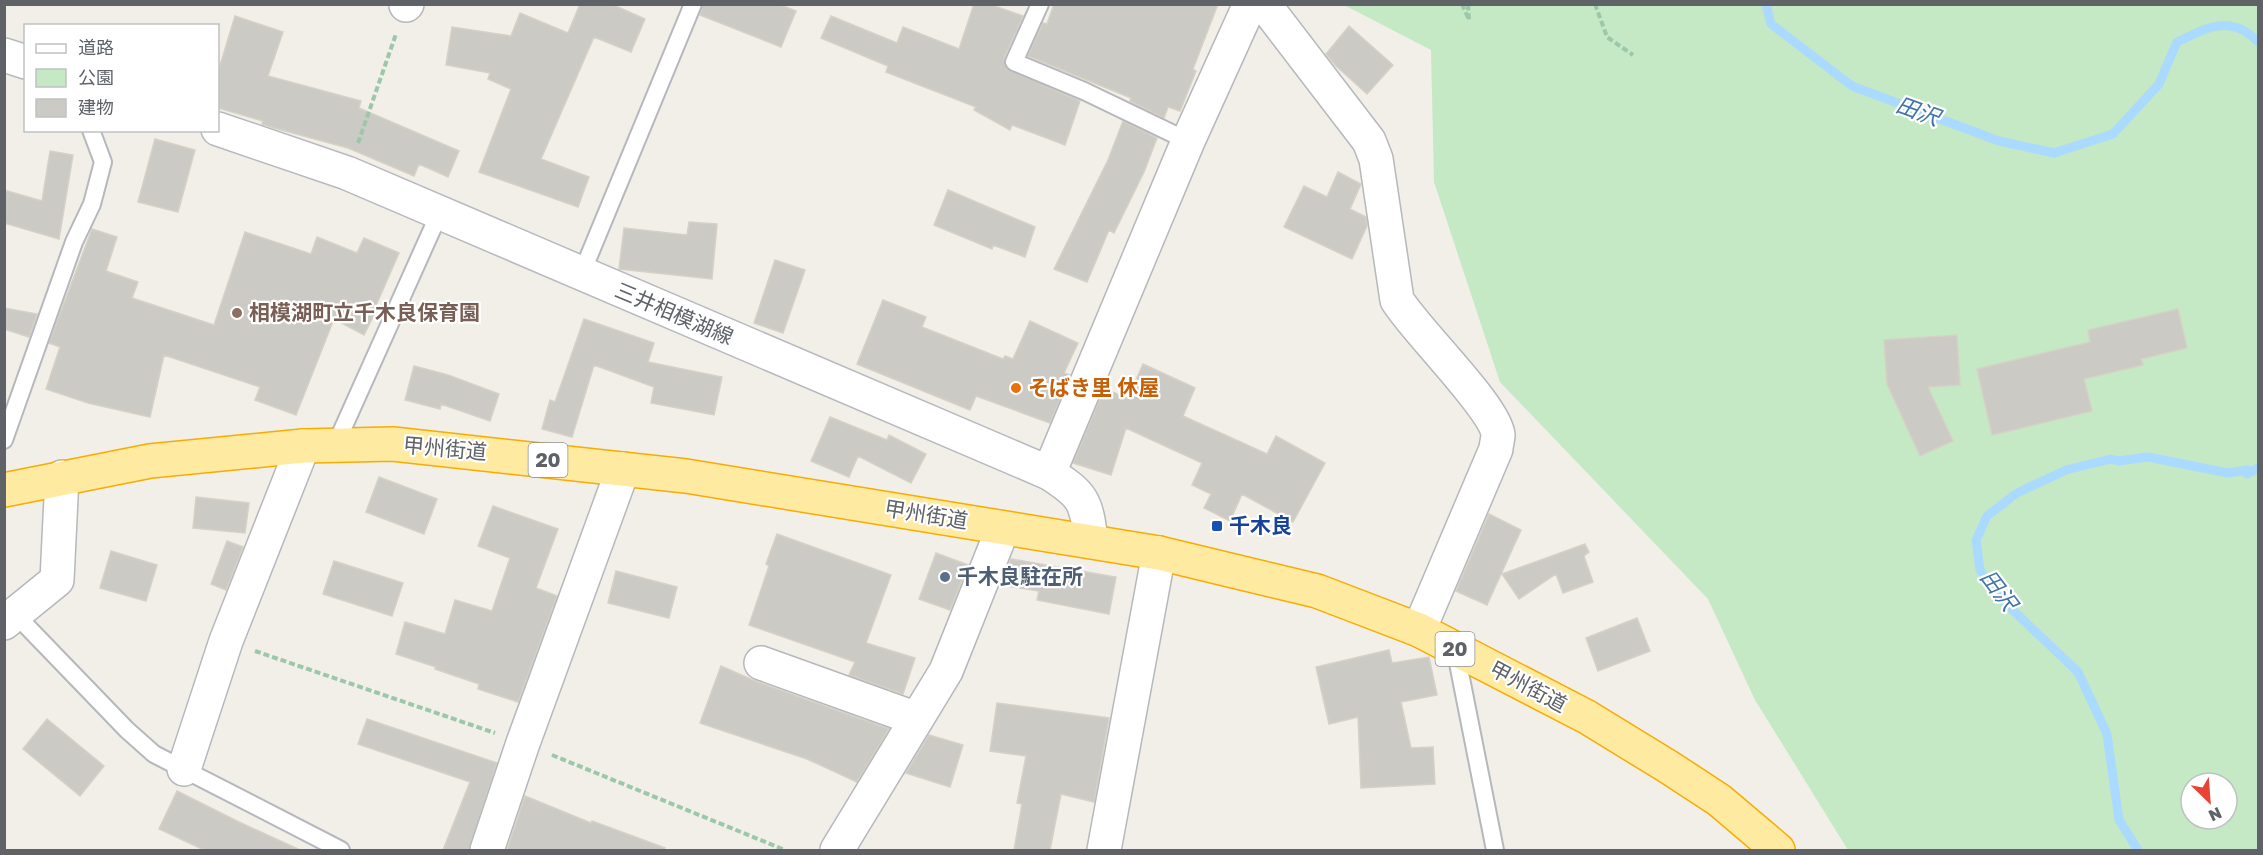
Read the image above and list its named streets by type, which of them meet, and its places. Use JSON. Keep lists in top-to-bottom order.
{
  "streets": {
    "highway": ["甲州街道", "20"],
    "street": ["三井相模湖線"]
  },
  "crossings": [
    ["三井相模湖線", "甲州街道"]
  ],
  "water": ["田沢"],
  "places": {
    "other": ["相模湖町立千木良保育園", "そばき里 休屋", "千木良駐在所"],
    "transit": ["千木良"]
  },
  "legend": ["道路", "公園", "建物"],
  "north": "bottom right"
}
